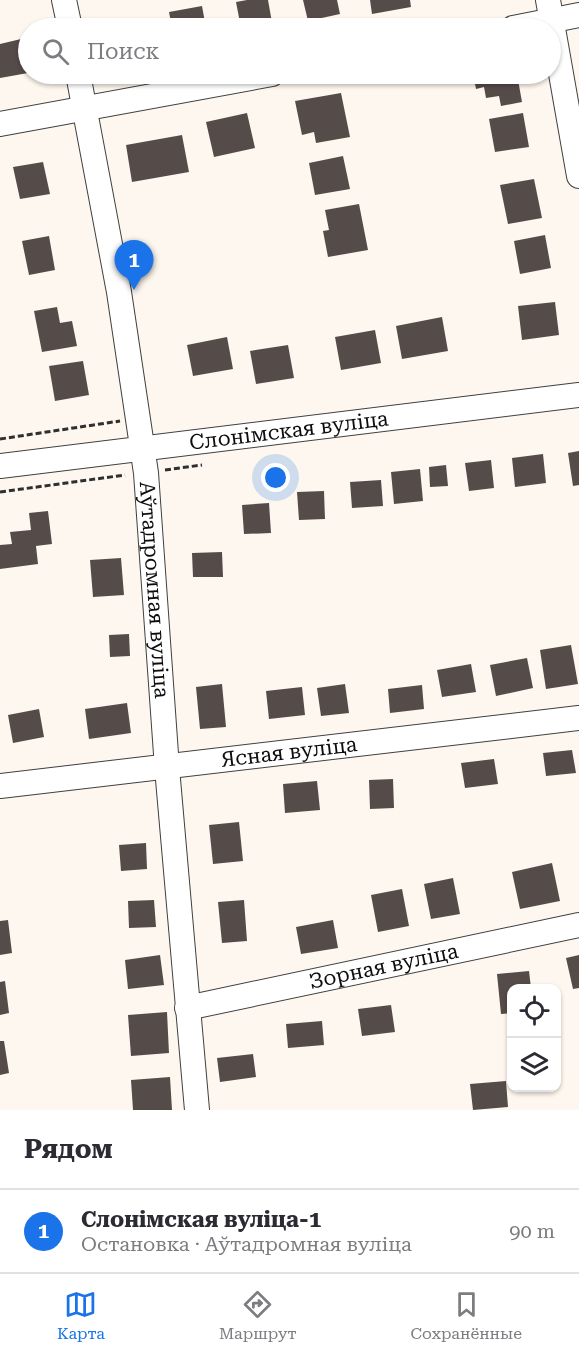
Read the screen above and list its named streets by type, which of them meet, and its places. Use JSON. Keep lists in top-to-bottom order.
{
  "streets": {
    "street": [
      "Слонімская вуліца",
      "Аўтадромная вуліца",
      "Ясная вуліца",
      "Зорная вуліца"
    ]
  },
  "crossings": [
    ["Слонімская вуліца", "Аўтадромная вуліца"],
    ["Аўтадромная вуліца", "Ясная вуліца"],
    ["Аўтадромная вуліца", "Зорная вуліца"]
  ],
  "page": {
    "search": "Поиск",
    "pins": "1",
    "heading": "Рядом",
    "list": [
      {
        "mark": "1",
        "name": "Слонімская вуліца-1",
        "note": "Остановка · Аўтадромная вуліца",
        "value": "90 m"
      }
    ],
    "nav": ["Карта", "Маршрут", "Сохранённые"]
  }
}
